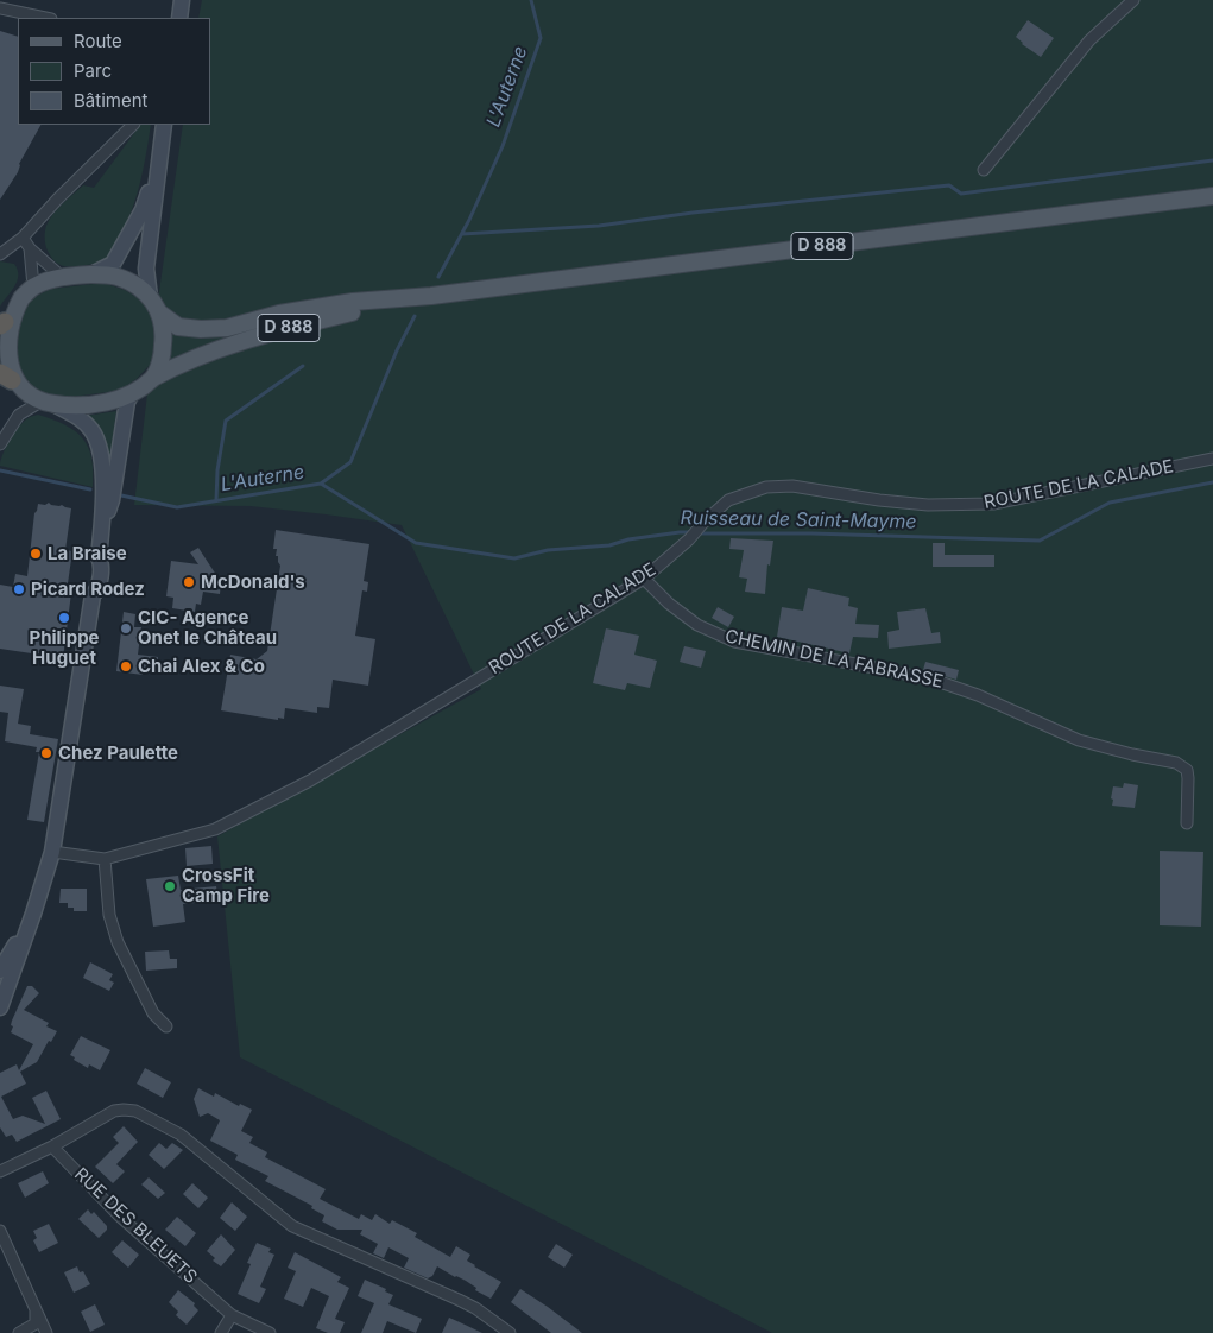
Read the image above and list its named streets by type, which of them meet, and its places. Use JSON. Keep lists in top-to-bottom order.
{
  "streets": {
    "main road": ["D 888"],
    "street": ["ROUTE DE LA CALADE", "CHEMIN DE LA FABRASSE", "RUE DES BLEUETS"]
  },
  "crossings": [
    ["ROUTE DE LA CALADE", "CHEMIN DE LA FABRASSE"]
  ],
  "water": ["L'Auterne", "Ruisseau de Saint-Mayme"],
  "places": [
    "La Braise",
    "McDonald's",
    "Picard Rodez",
    "Philippe Huguet",
    "CIC- Agence Onet le Château",
    "Chai Alex & Co",
    "Chez Paulette",
    "CrossFit Camp Fire"
  ],
  "legend": ["Route", "Parc", "Bâtiment"]
}
